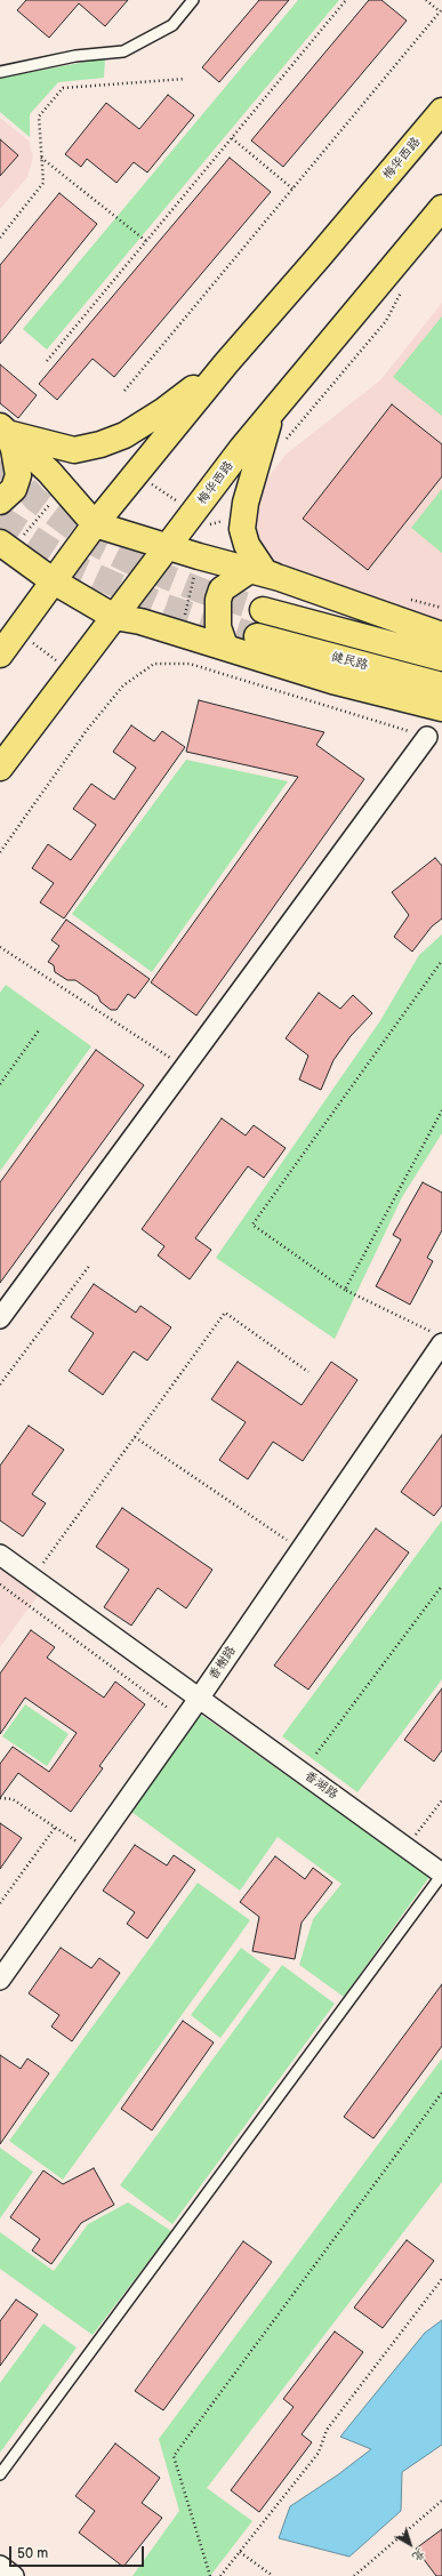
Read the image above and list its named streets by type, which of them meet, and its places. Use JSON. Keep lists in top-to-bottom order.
{
  "streets": {
    "main road": ["梅华西路", "健民路"],
    "street": ["香榭路", "香湖路"]
  },
  "crossings": [
    ["香榭路", "香湖路"]
  ],
  "scale_bar": "50 m",
  "north": "bottom right"
}
